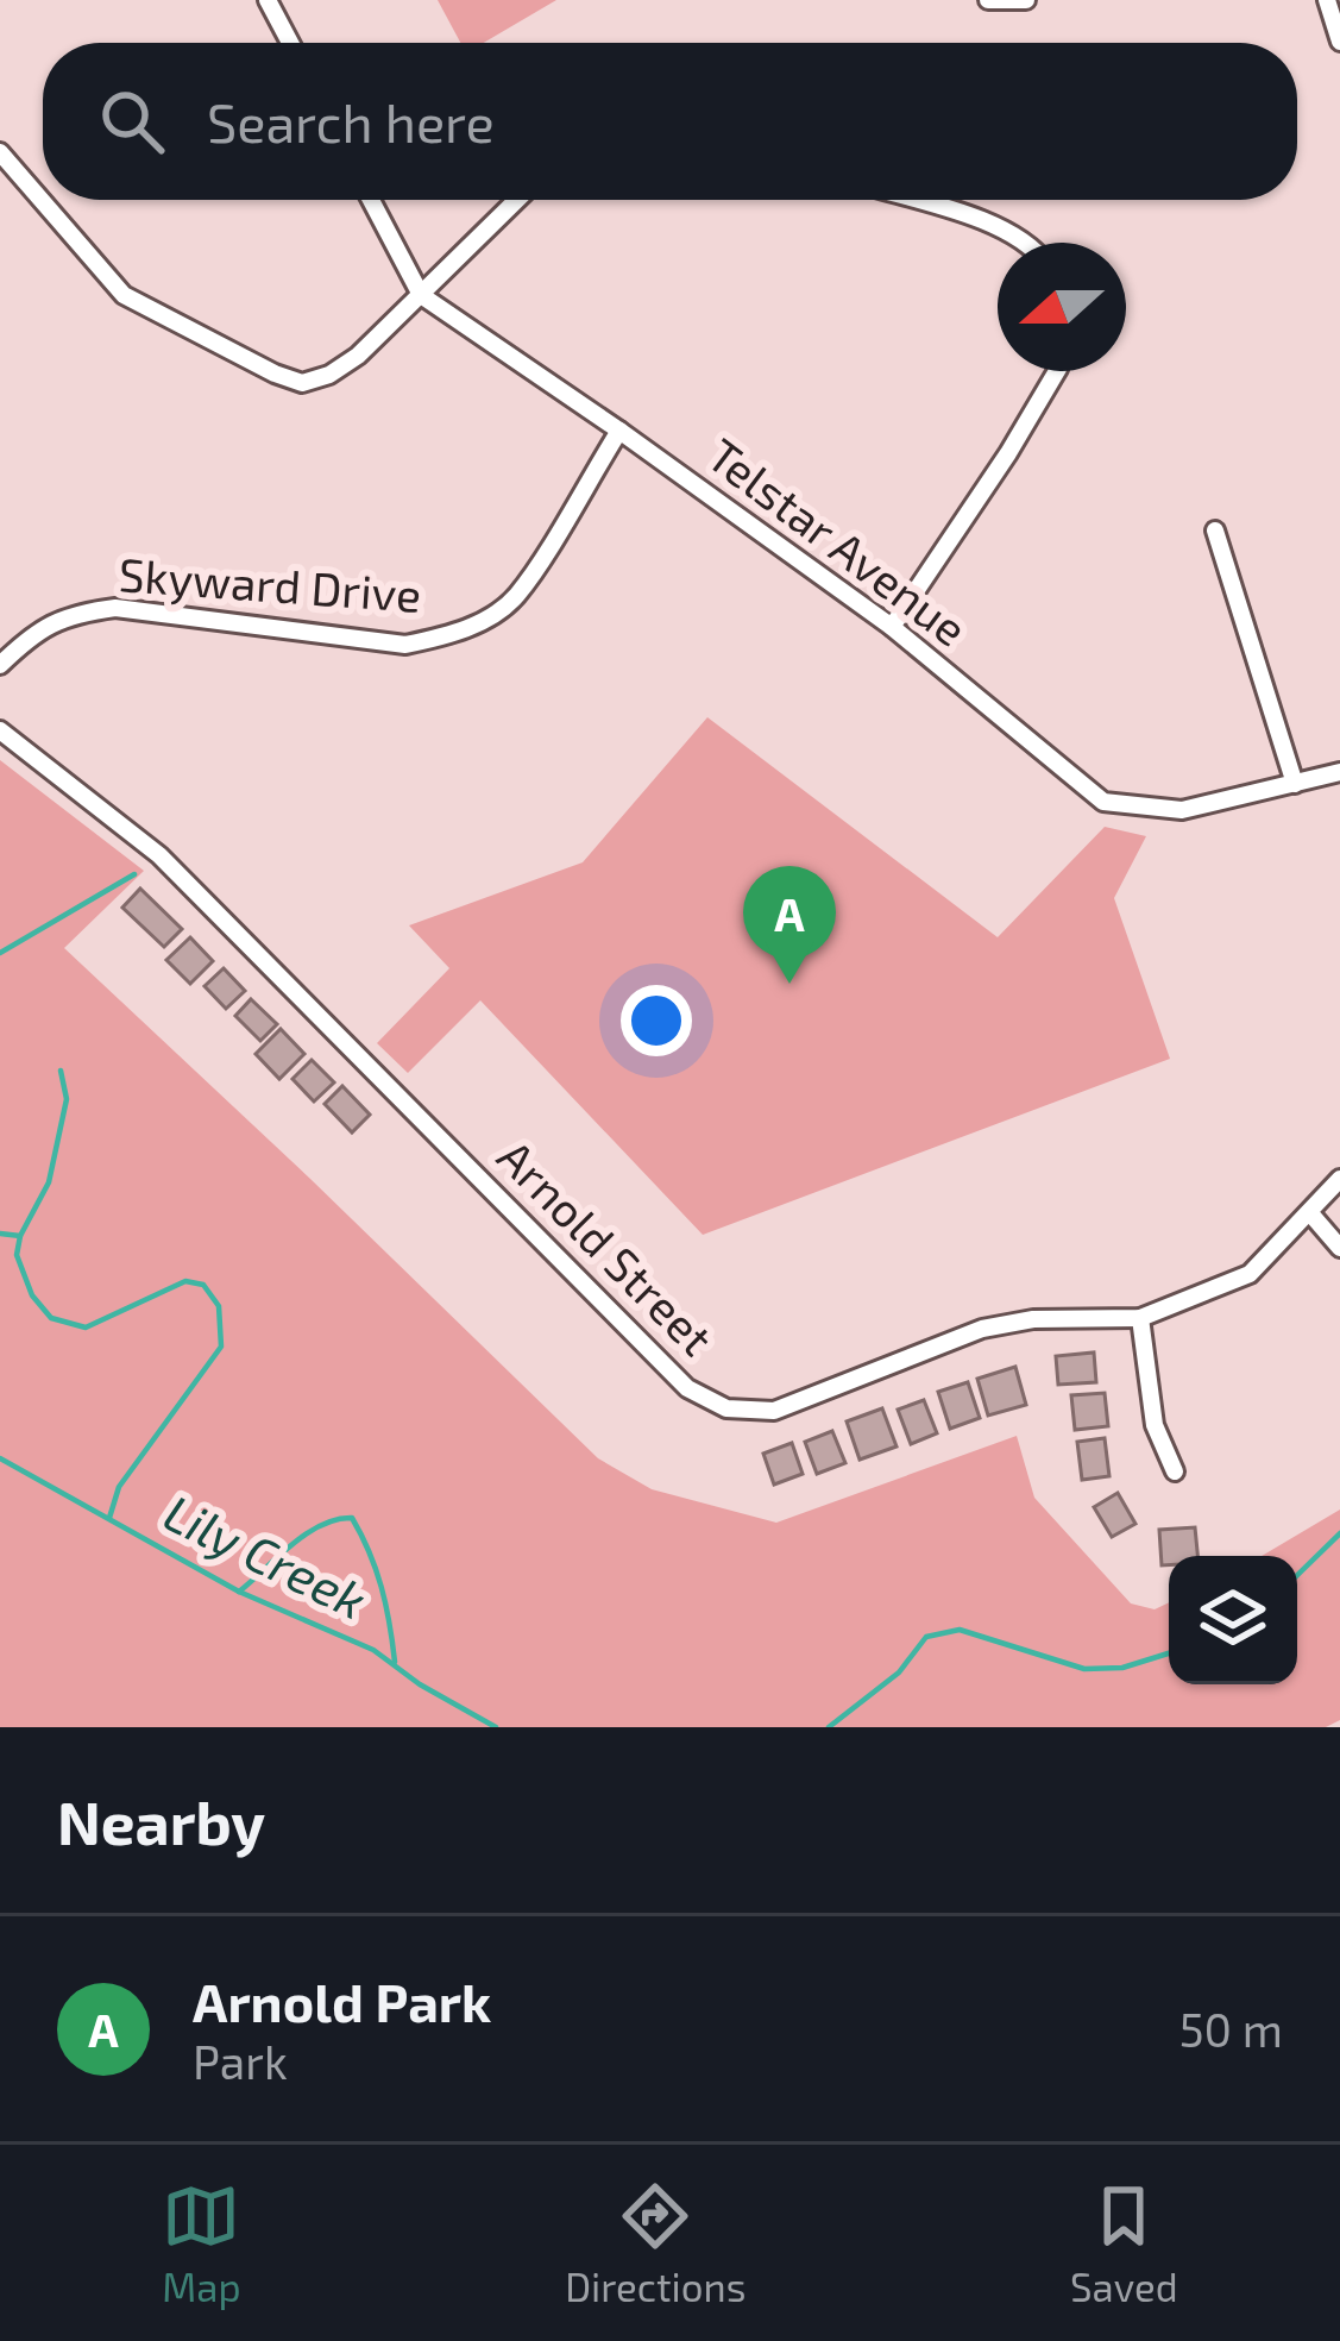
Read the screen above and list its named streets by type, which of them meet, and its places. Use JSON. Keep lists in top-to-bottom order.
{
  "streets": {
    "street": ["Telstar Avenue", "Skyward Drive", "Arnold Street"]
  },
  "crossings": [
    ["Telstar Avenue", "Skyward Drive"]
  ],
  "water": ["Lily Creek"],
  "north": "left",
  "page": {
    "search": "Search here",
    "pins": "A",
    "heading": "Nearby",
    "list": [
      {
        "mark": "A",
        "name": "Arnold Park",
        "note": "Park",
        "value": "50 m"
      }
    ],
    "nav": ["Map", "Directions", "Saved"]
  }
}
